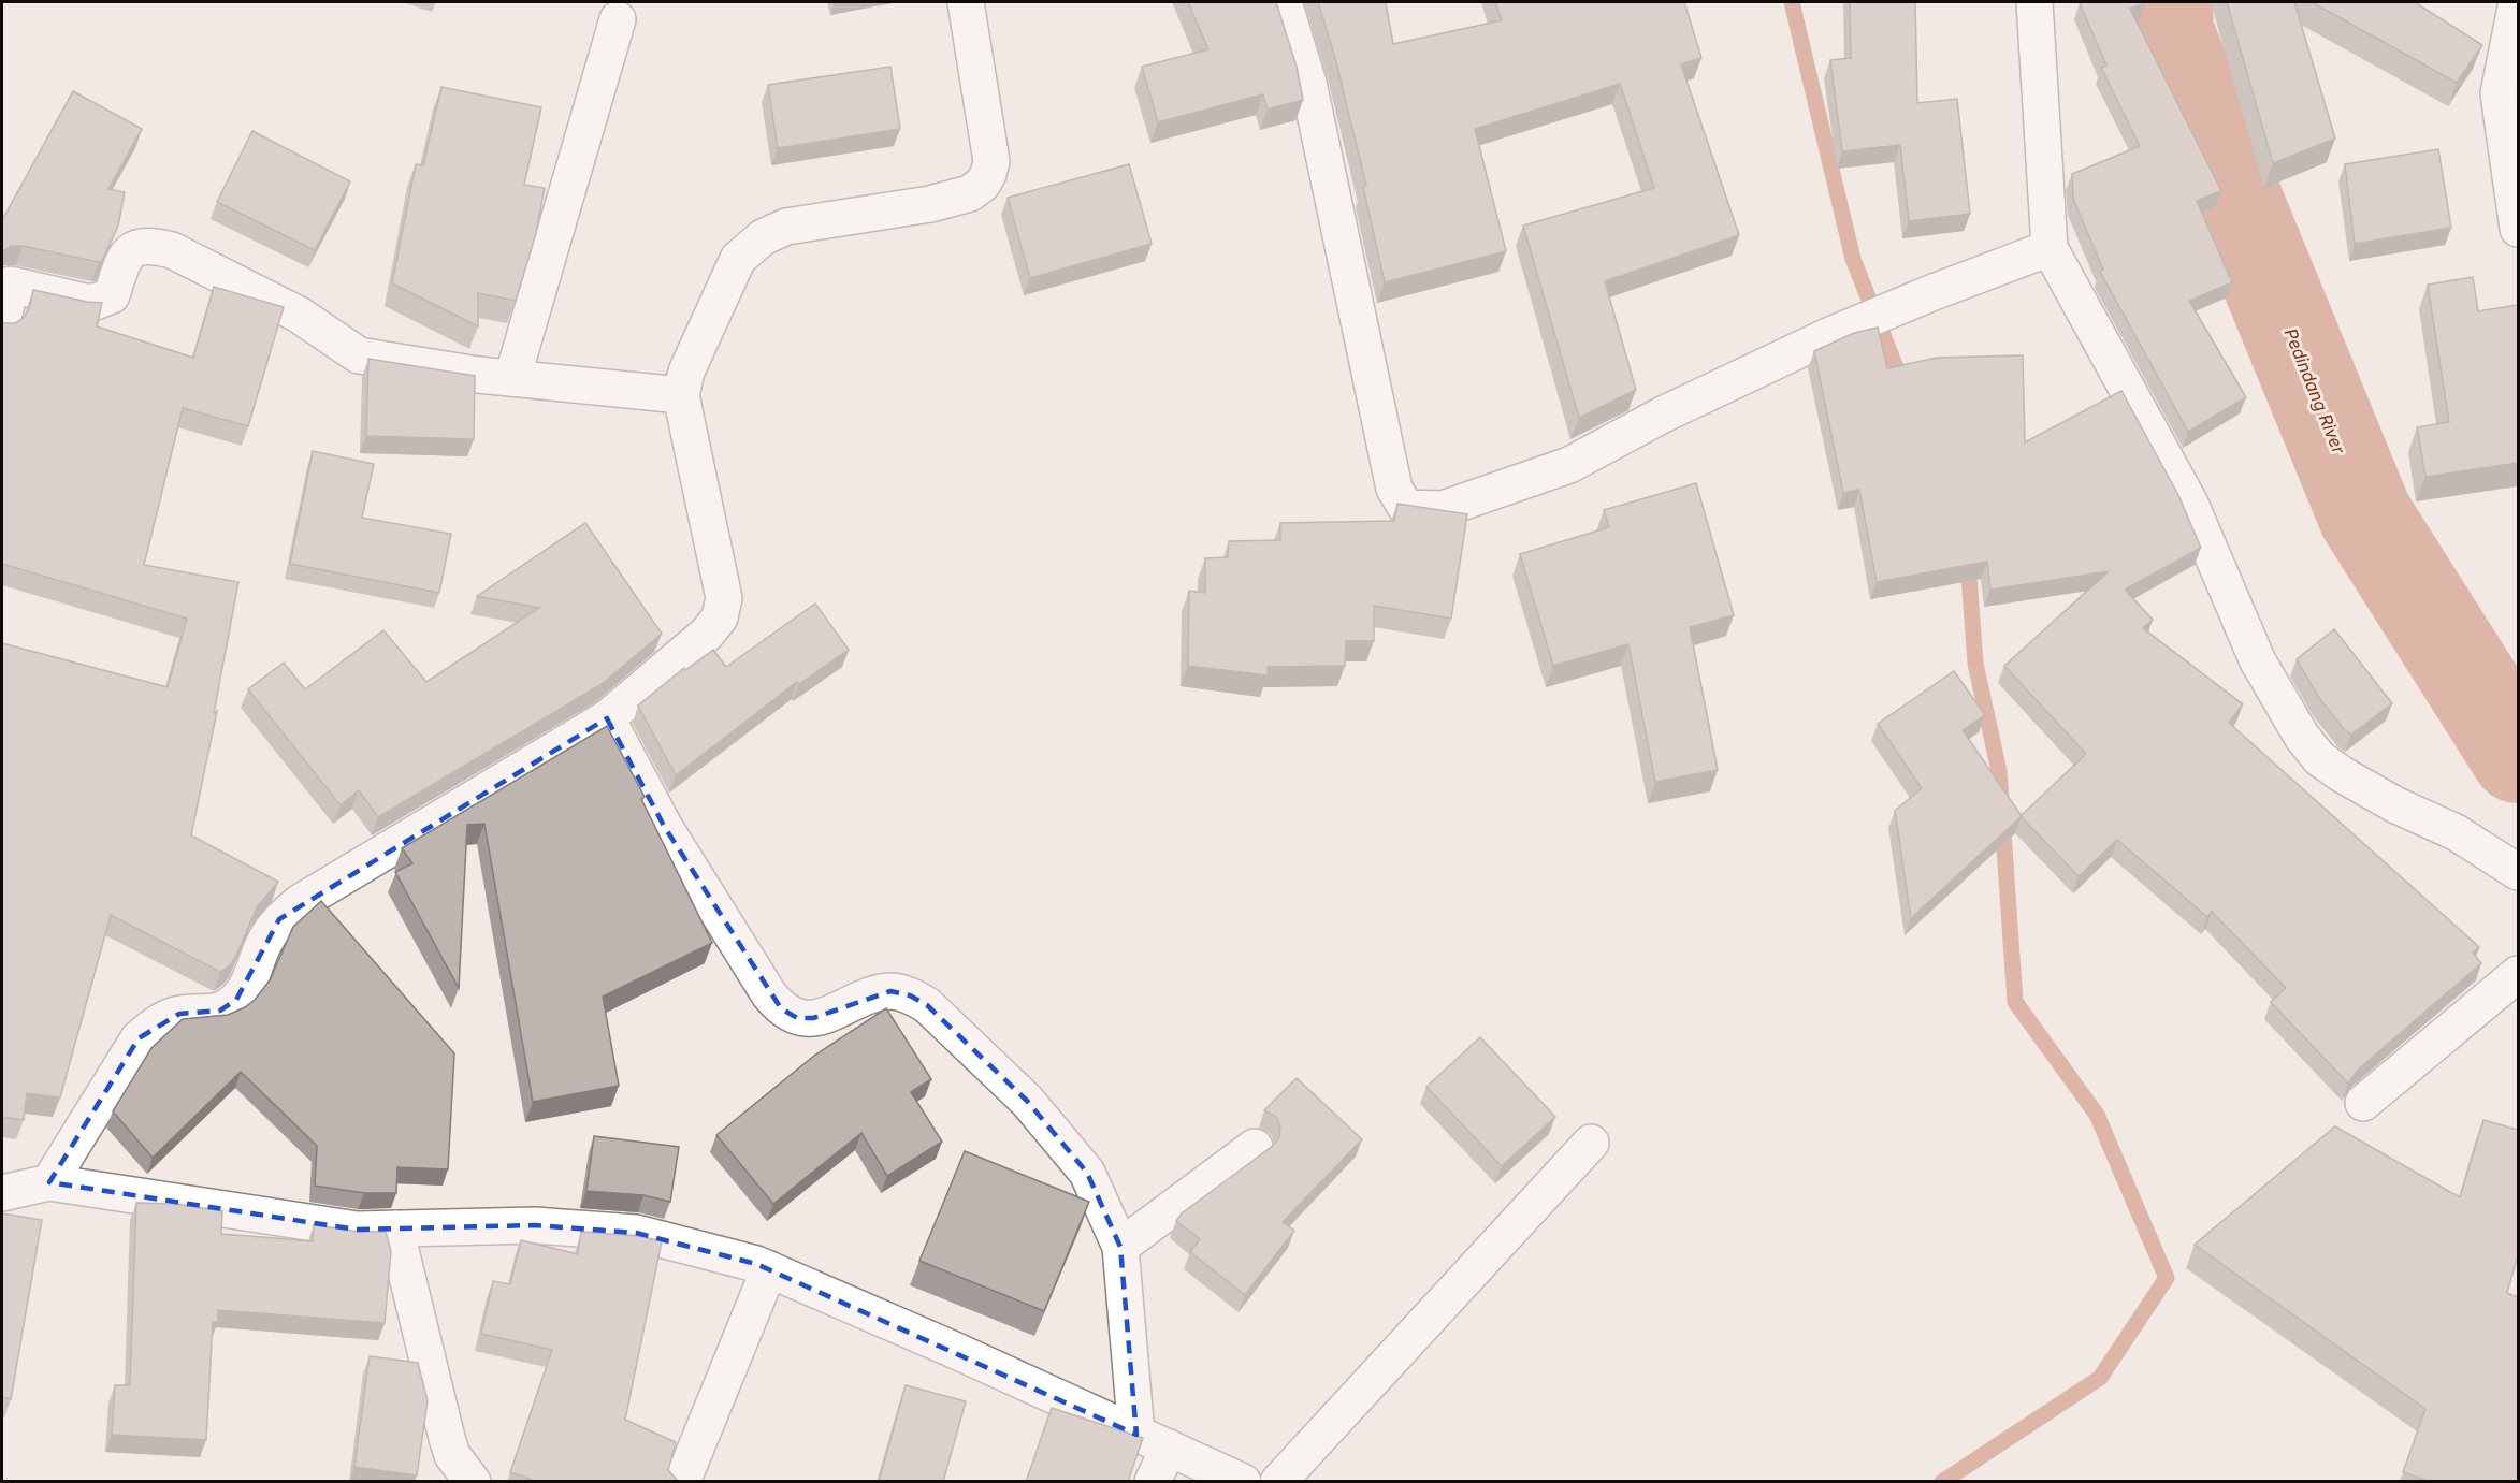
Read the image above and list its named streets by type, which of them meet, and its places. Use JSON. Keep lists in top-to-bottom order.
{
  "water": ["Pedindang River"]
}
